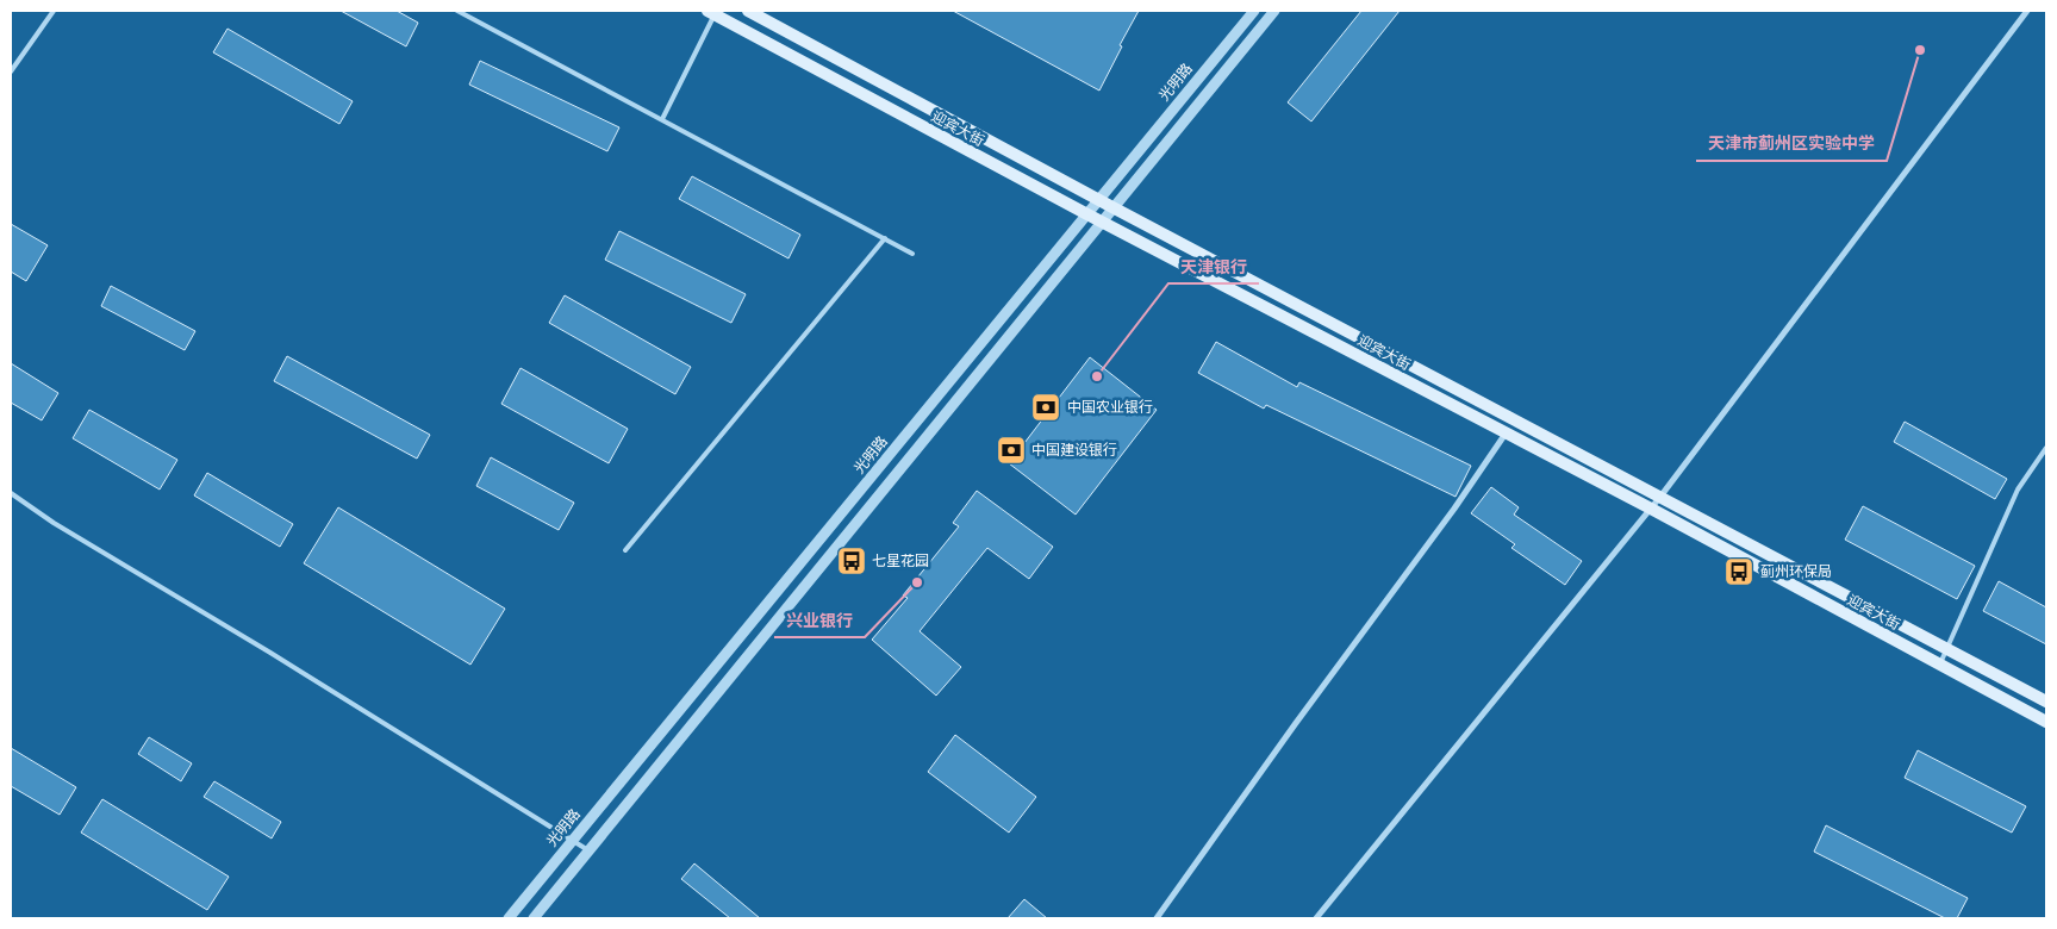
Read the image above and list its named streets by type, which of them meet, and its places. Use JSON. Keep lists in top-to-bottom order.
{
  "streets": {
    "main road": ["迎宾大街"],
    "street": ["光明路"]
  },
  "crossings": [
    ["光明路", "迎宾大街"]
  ],
  "places": {
    "other": ["天津市蓟州区实验中学", "天津银行", "兴业银行"],
    "bank": ["中国农业银行", "中国建设银行"],
    "bus stop": ["七星花园", "蓟州环保局"]
  }
}
